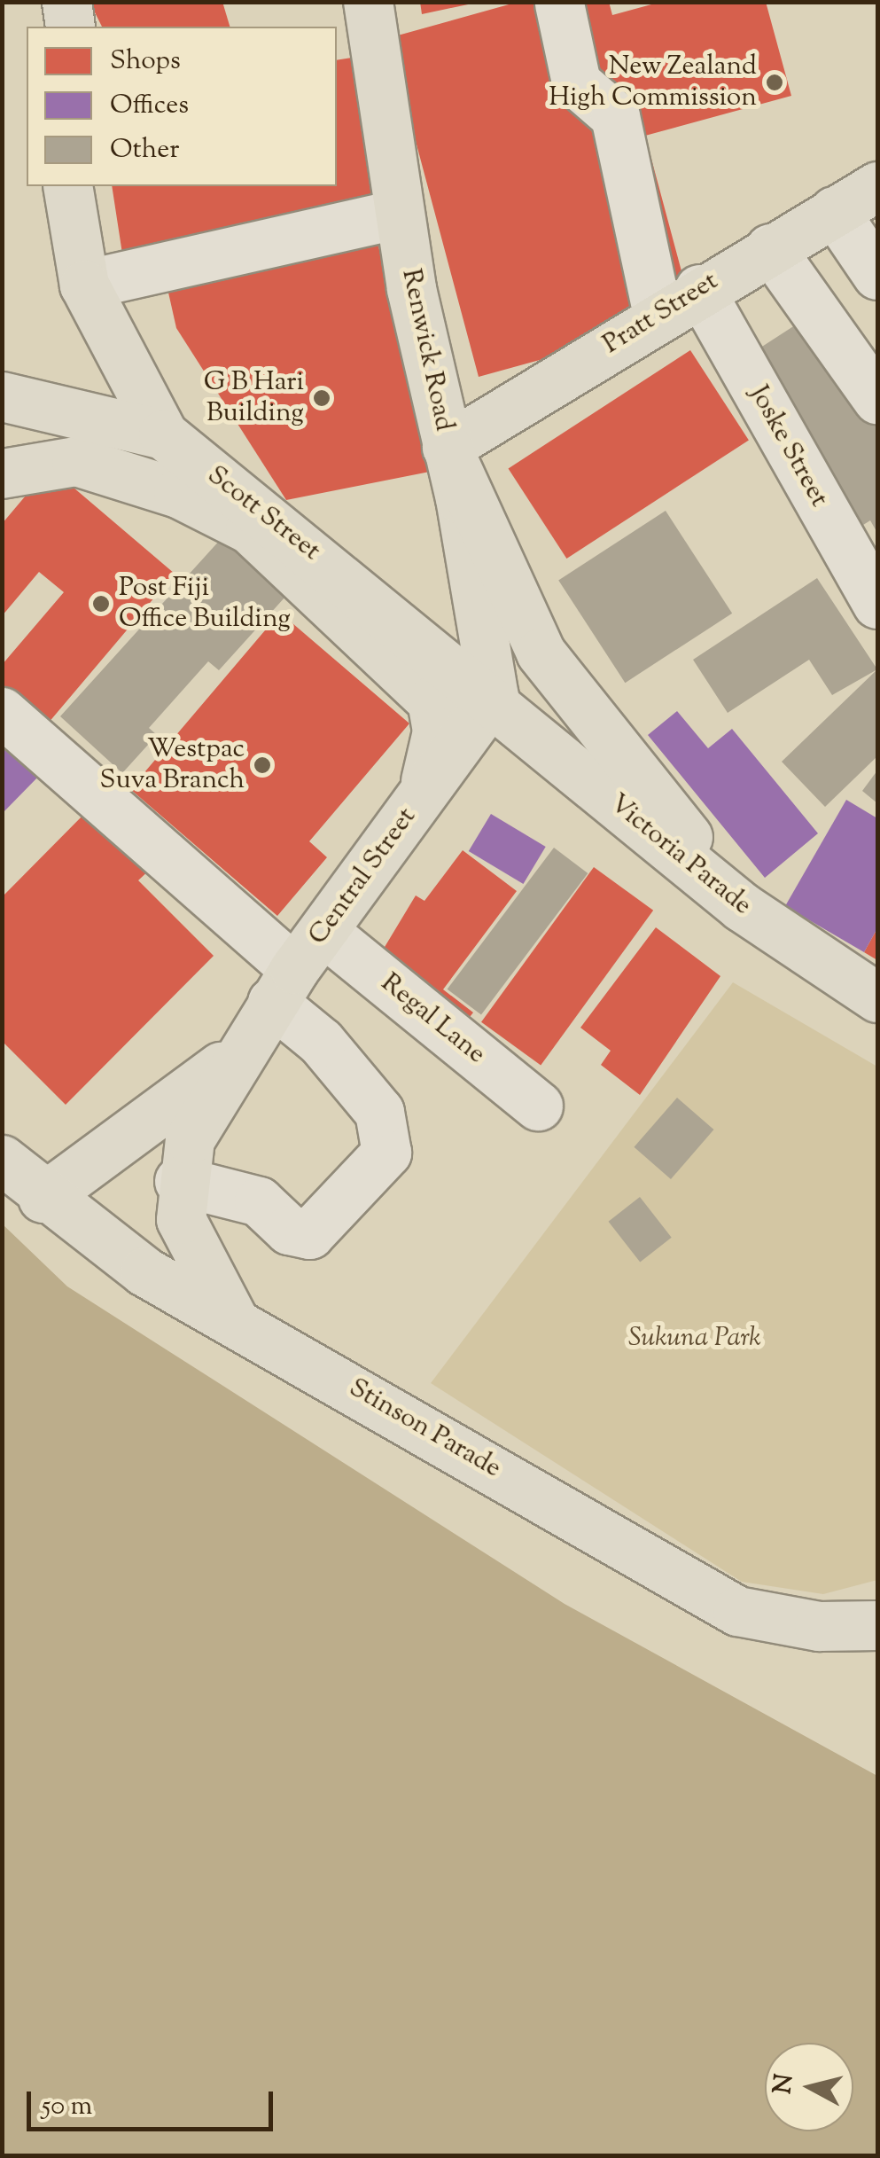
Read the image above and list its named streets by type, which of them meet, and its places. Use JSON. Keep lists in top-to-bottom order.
{
  "streets": {
    "main road": [
      "Pratt Street",
      "Renwick Road",
      "Scott Street",
      "Victoria Parade",
      "Central Street",
      "Stinson Parade"
    ],
    "street": ["Joske Street", "Regal Lane"]
  },
  "crossings": [
    ["Pratt Street", "Renwick Road"],
    ["Pratt Street", "Joske Street"],
    ["Renwick Road", "Scott Street"],
    ["Renwick Road", "Victoria Parade"],
    ["Renwick Road", "Central Street"],
    ["Scott Street", "Victoria Parade"],
    ["Scott Street", "Central Street"],
    ["Victoria Parade", "Central Street"],
    ["Central Street", "Regal Lane"],
    ["Central Street", "Stinson Parade"]
  ],
  "parks": ["Sukuna Park"],
  "places": [
    "New Zealand High Commission",
    "G B Hari Building",
    "Post Fiji Office Building",
    "Westpac Suva Branch"
  ],
  "legend": ["Shops", "Offices", "Other"],
  "scale_bar": "50 m",
  "north": "left"
}
